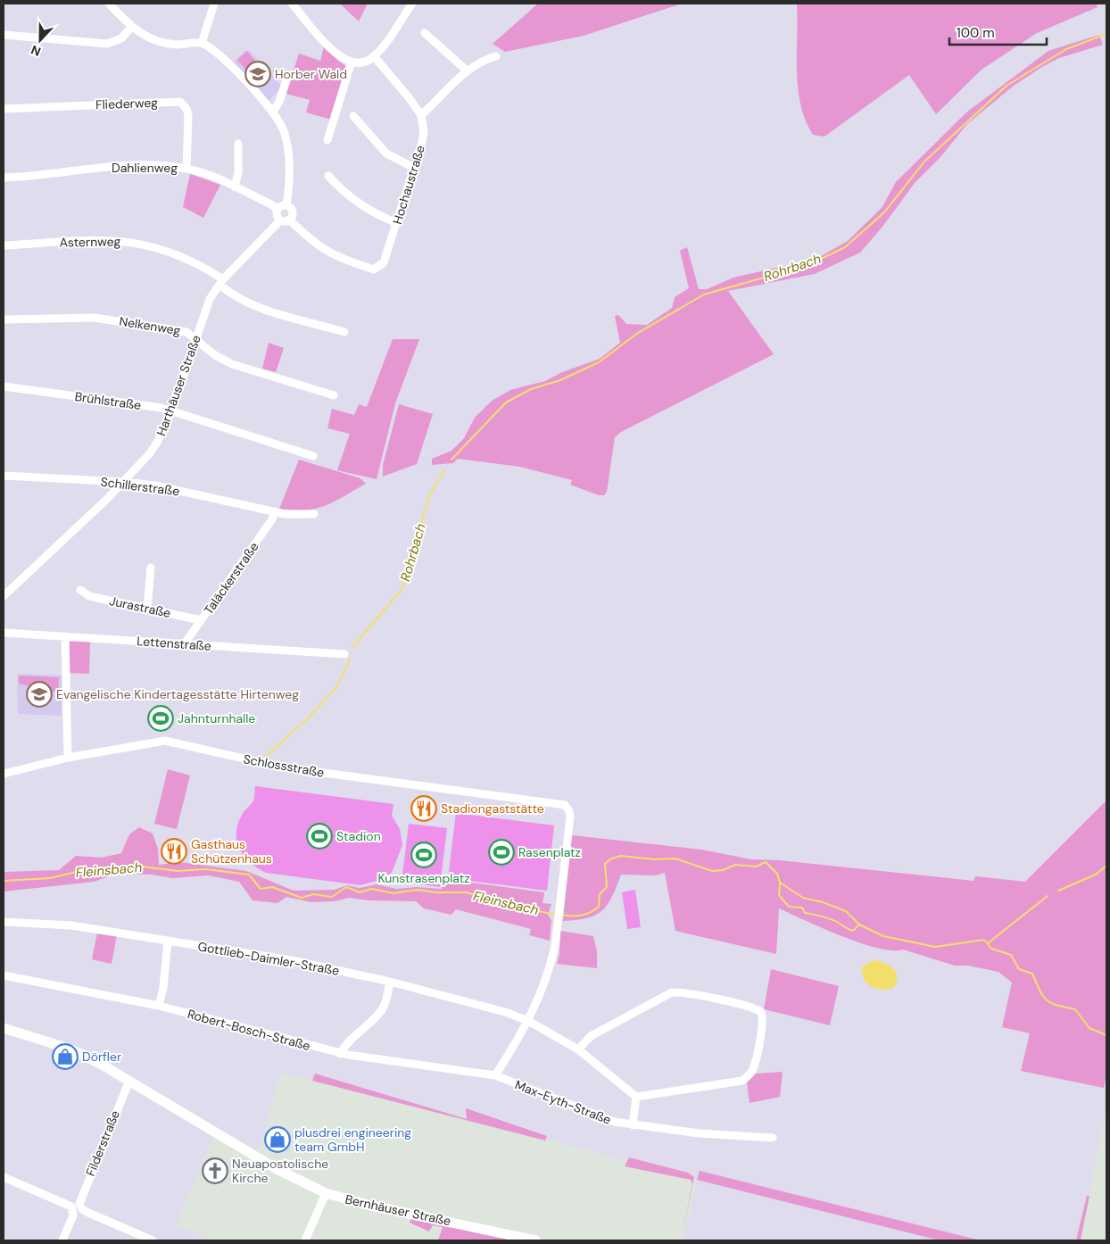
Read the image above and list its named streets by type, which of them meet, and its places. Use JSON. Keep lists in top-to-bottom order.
{
  "streets": {
    "street": [
      "Fliederweg",
      "Dahlienweg",
      "Hochaustraße",
      "Asternweg",
      "Nelkenweg",
      "Harthäuser Straße",
      "Brühlstraße",
      "Schillerstraße",
      "Taläckerstraße",
      "Jurastraße",
      "Lettenstraße",
      "Schlossstraße",
      "Gottlieb-Daimler-Straße",
      "Robert-Bosch-Straße",
      "Max-Eyth-Straße",
      "Filderstraße",
      "Bernhäuser Straße"
    ]
  },
  "crossings": [
    ["Fliederweg", "Dahlienweg"],
    ["Dahlienweg", "Hochaustraße"],
    ["Dahlienweg", "Harthäuser Straße"],
    ["Hochaustraße", "Harthäuser Straße"],
    ["Asternweg", "Harthäuser Straße"],
    ["Nelkenweg", "Harthäuser Straße"],
    ["Harthäuser Straße", "Brühlstraße"],
    ["Harthäuser Straße", "Schillerstraße"],
    ["Schillerstraße", "Taläckerstraße"],
    ["Taläckerstraße", "Jurastraße"],
    ["Taläckerstraße", "Lettenstraße"],
    ["Schlossstraße", "Gottlieb-Daimler-Straße"],
    ["Robert-Bosch-Straße", "Max-Eyth-Straße"],
    ["Filderstraße", "Bernhäuser Straße"]
  ],
  "water": ["Rohrbach", "Fleinsbach"],
  "places": {
    "school or university": ["Horber Wald", "Evangelische Kindertagesstätte Hirtenweg"],
    "sports": [
      "Jahnturnhalle",
      "Stadion",
      "Rasenplatz",
      "Kunstrasenplatz"
    ],
    "restaurant": ["Stadiongaststätte", "Gasthaus Schützenhaus"],
    "shop": ["Dörfler", "plusdrei engineering team GmbH"],
    "church": ["Neuapostolische Kirche"]
  },
  "scale_bar": "100 m",
  "north": "bottom"
}
